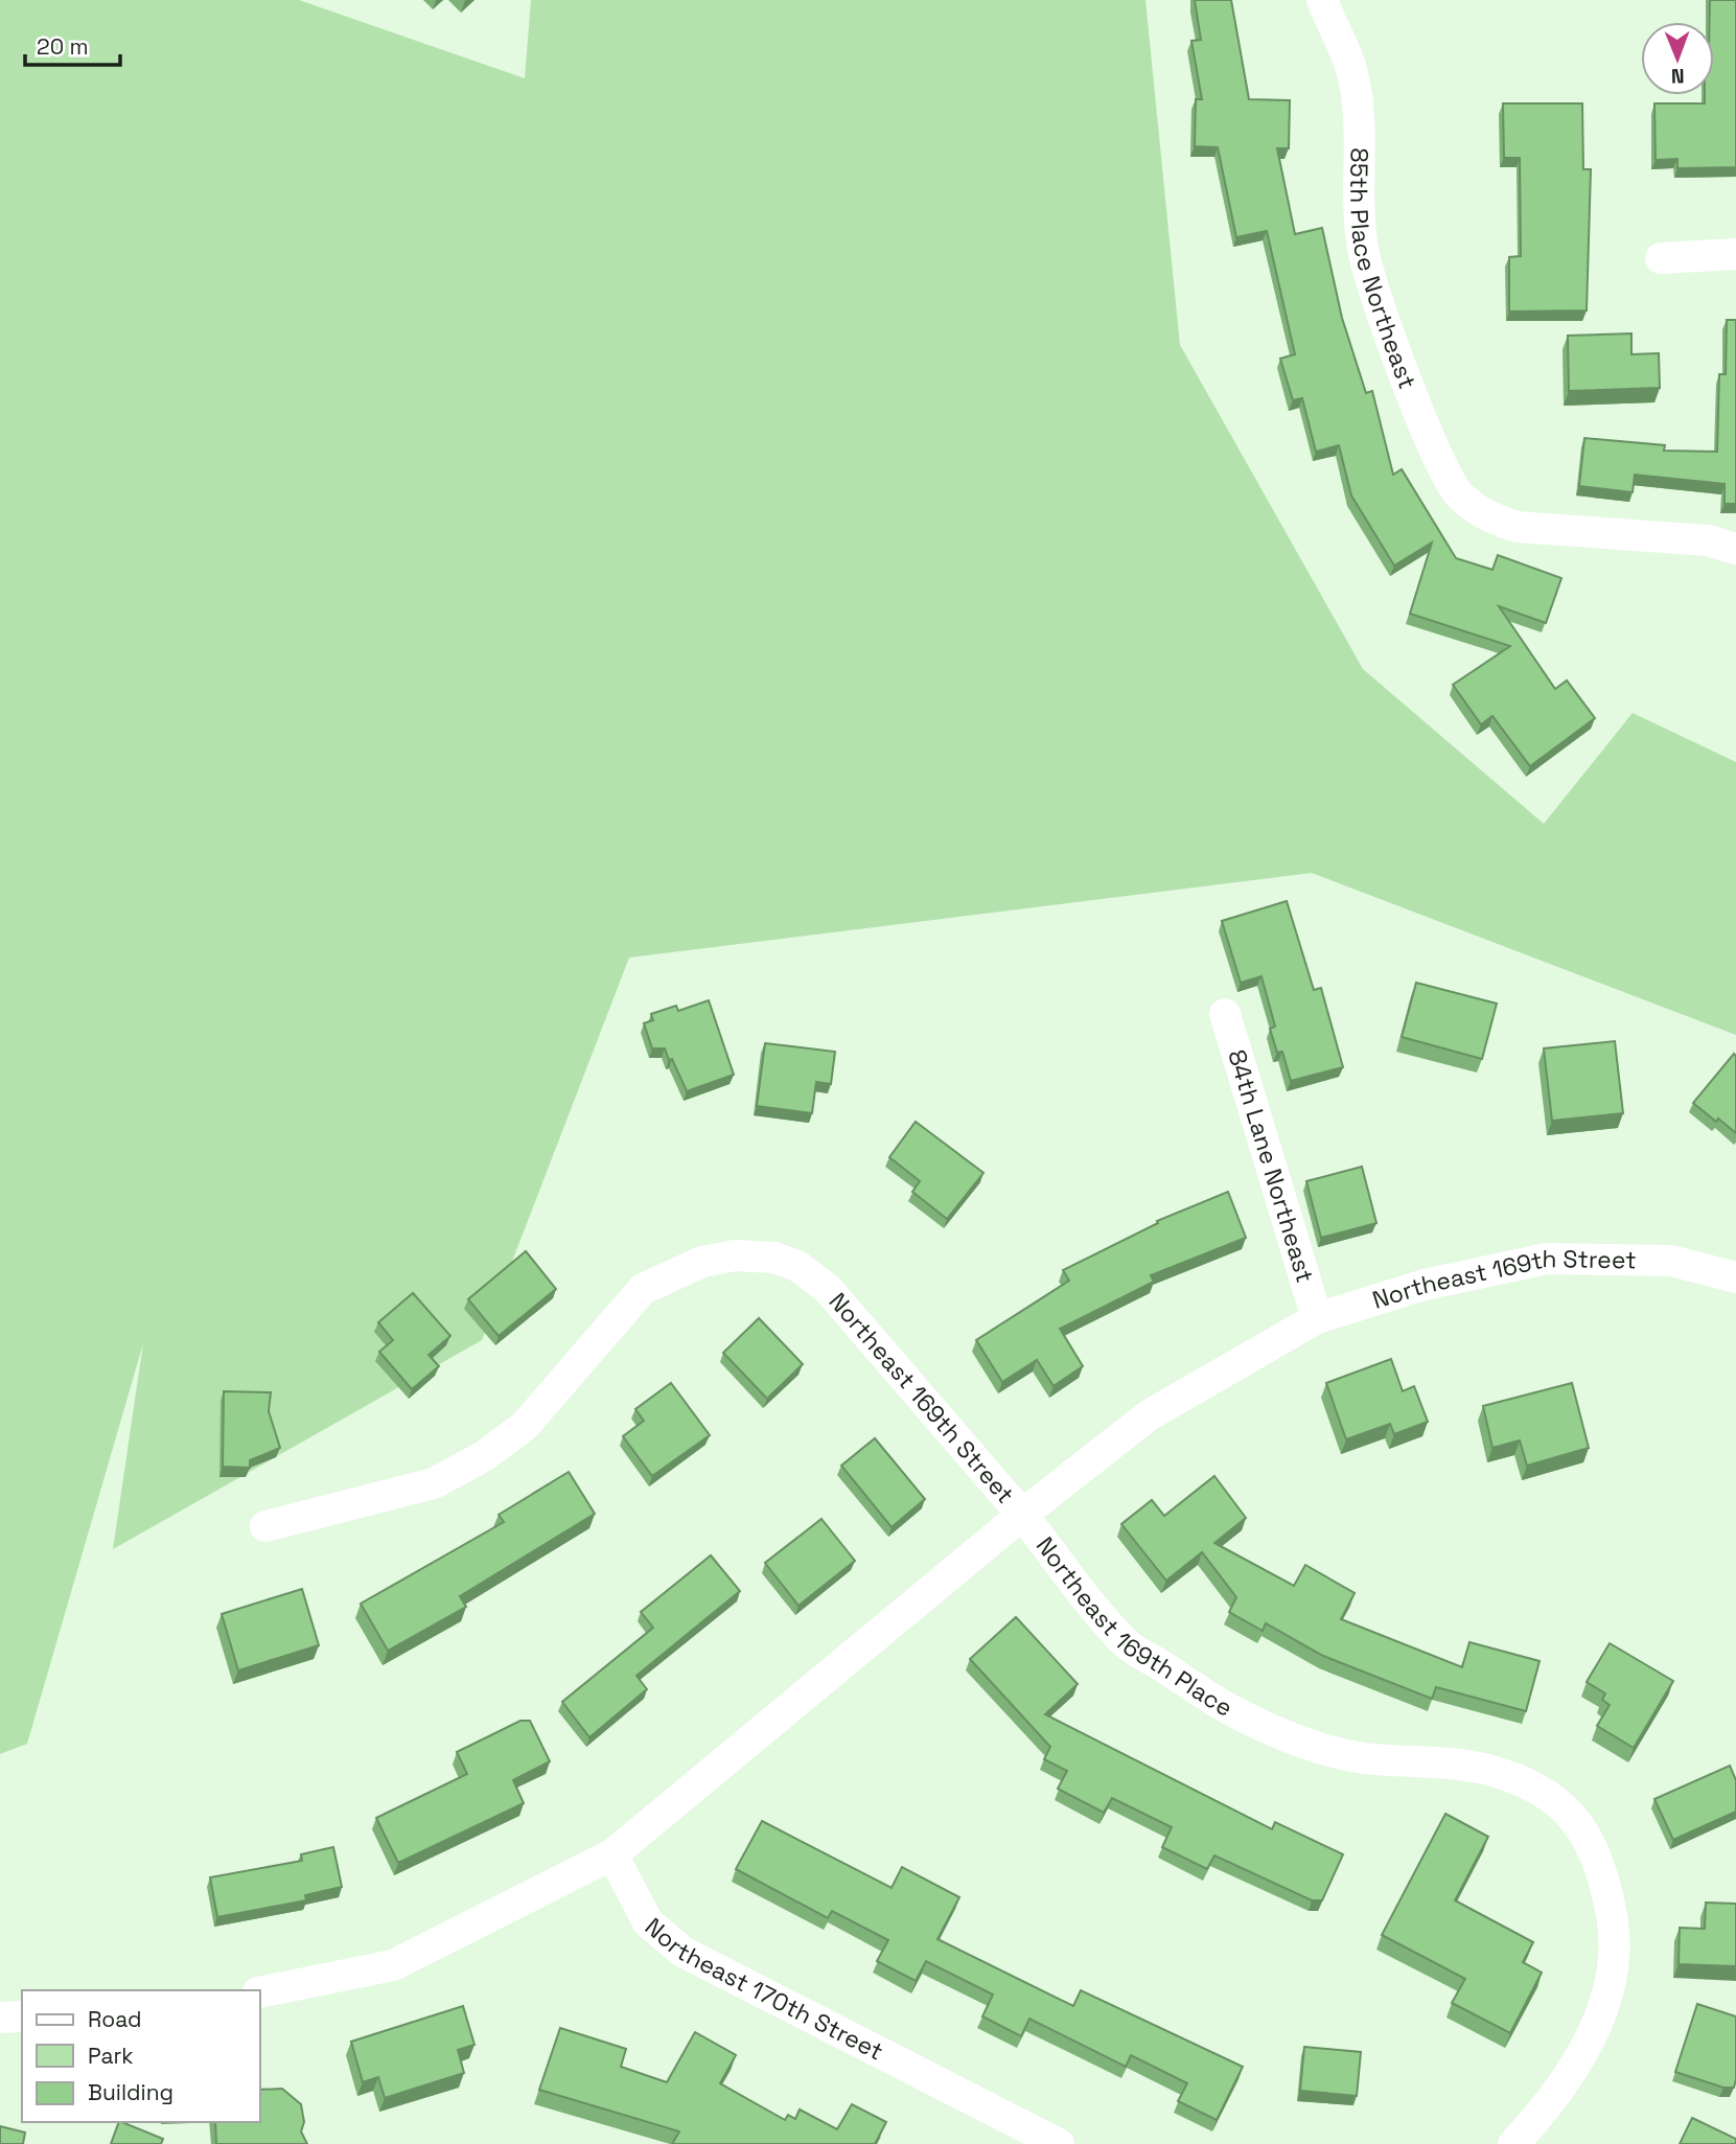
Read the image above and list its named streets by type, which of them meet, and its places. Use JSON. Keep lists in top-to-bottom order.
{
  "streets": {
    "street": [
      "85th Place Northeast",
      "84th Lane Northeast",
      "Northeast 169th Street",
      "Northeast 169th Place",
      "Northeast 170th Street"
    ]
  },
  "crossings": [
    ["84th Lane Northeast", "Northeast 169th Street"],
    ["Northeast 169th Street", "Northeast 169th Place"],
    ["Northeast 169th Place", "Northeast 170th Street"]
  ],
  "legend": ["Road", "Park", "Building"],
  "scale_bar": "20 m",
  "north": "bottom"
}
